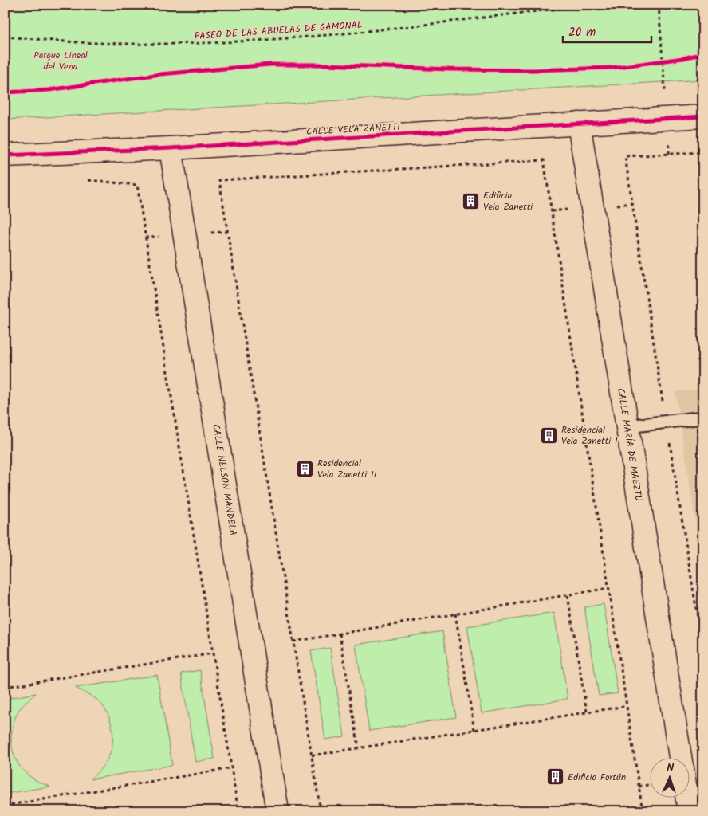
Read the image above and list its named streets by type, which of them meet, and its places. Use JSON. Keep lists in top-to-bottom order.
{
  "streets": {
    "street": ["CALLE VELA ZANETTI", "CALLE MARÍA DE MAEZTU", "CALLE NELSON MANDELA"],
    "path": ["PASEO DE LAS ABUELAS DE GAMONAL"]
  },
  "crossings": [
    ["CALLE VELA ZANETTI", "CALLE MARÍA DE MAEZTU"],
    ["CALLE VELA ZANETTI", "CALLE NELSON MANDELA"]
  ],
  "parks": ["Parque Lineal del Vena"],
  "places": {
    "building": [
      "Edificio Vela Zanetti",
      "Residencial Vela Zanetti I",
      "Residencial Vela Zanetti II",
      "Edificio Fortún"
    ]
  },
  "scale_bar": "20 m",
  "north": "top"
}
